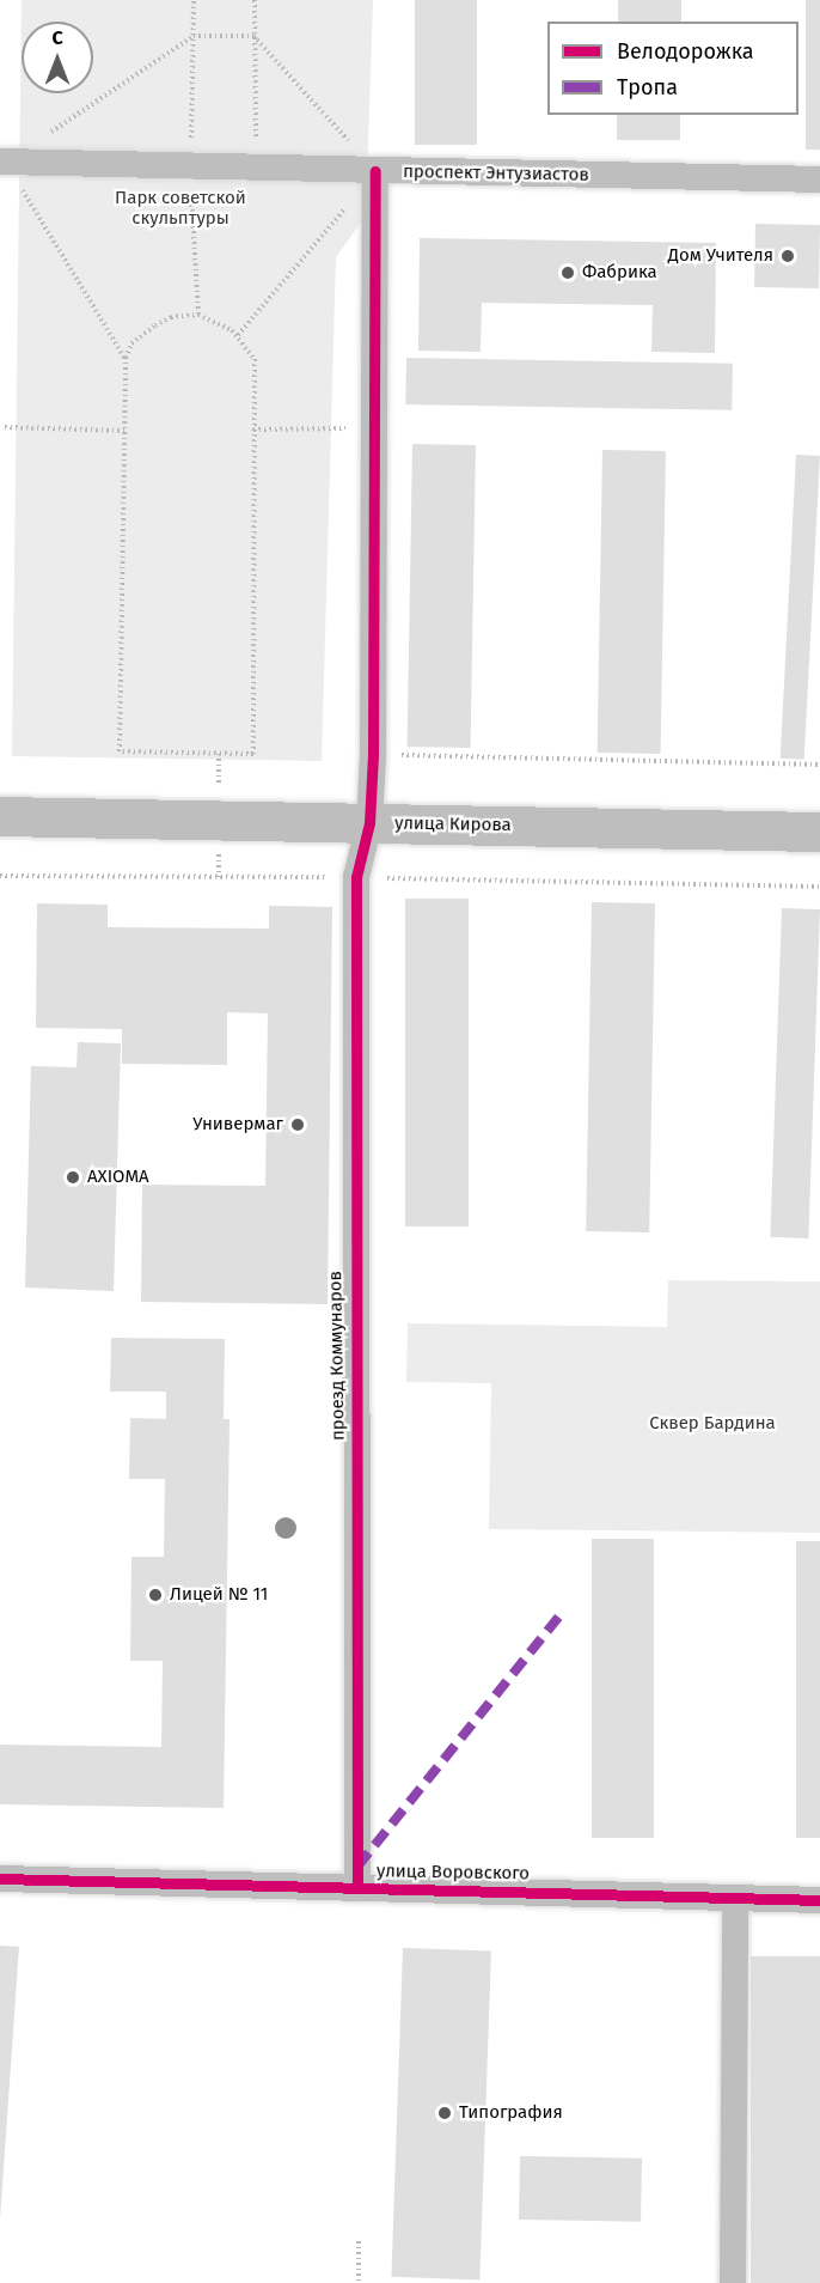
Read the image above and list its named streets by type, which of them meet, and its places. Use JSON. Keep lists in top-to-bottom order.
{
  "streets": {
    "main road": ["улица Кирова"],
    "street": ["проспект Энтузиастов", "проезд Коммунаров", "улица Воровского"]
  },
  "crossings": [
    ["проспект Энтузиастов", "проезд Коммунаров"],
    ["улица Кирова", "проезд Коммунаров"],
    ["проезд Коммунаров", "улица Воровского"]
  ],
  "parks": ["Парк советской скульптуры", "Сквер Бардина"],
  "places": [
    "Дом Учителя",
    "Фабрика",
    "Универмаг",
    "AXIOMA",
    "Лицей № 11",
    "Типография"
  ],
  "legend": ["Велодорожка", "Тропа"],
  "north": "top"
}
